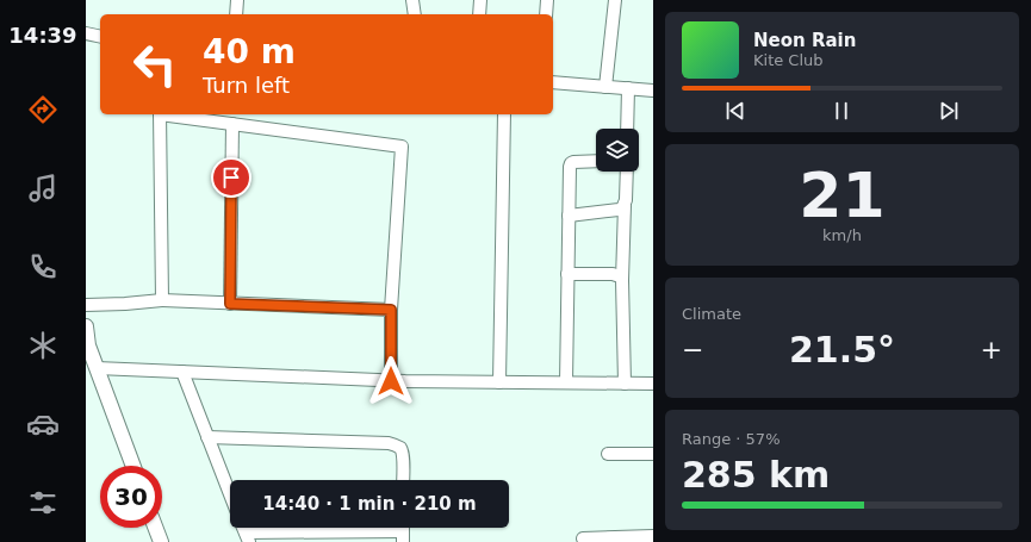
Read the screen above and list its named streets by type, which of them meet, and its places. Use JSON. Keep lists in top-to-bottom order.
{
  "page": {
    "tabs": "14:39",
    "turn": ["40 m", "Turn left"],
    "song": ["Neon Rain", "Kite Club"],
    "tile": [
      ["21", "km/h"],
      "Climate",
      ["Range · 57%", "285 km"]
    ],
    "heat": ["−", "21.5°", "+"],
    "limit": "30",
    "trip": "14:40 · 1 min · 210 m"
  }
}
